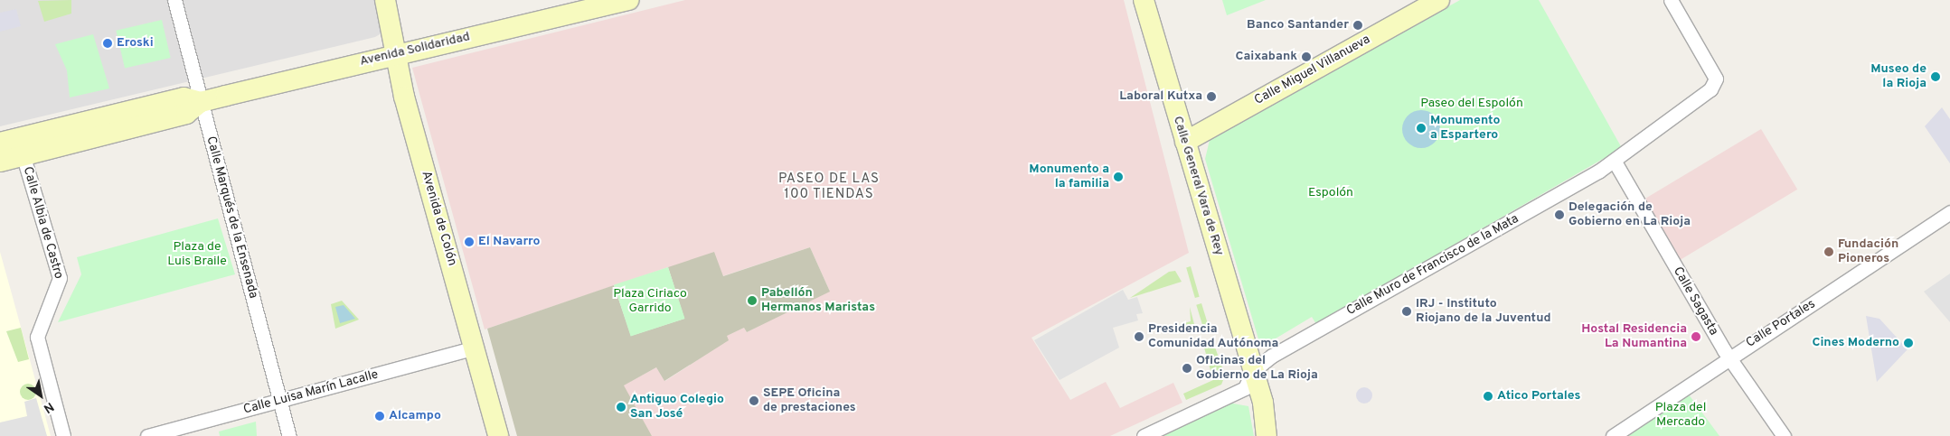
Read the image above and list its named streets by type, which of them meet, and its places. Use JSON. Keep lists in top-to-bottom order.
{
  "streets": {
    "main road": [
      "Avenida Solidaridad",
      "Calle Miguel Villanueva",
      "Calle General Vara de Rey",
      "Avenida de Colón"
    ],
    "street": [
      "Calle Marqués de la Ensenada",
      "Calle Albia de Castro",
      "Calle Muro de Francisco de la Mata",
      "Calle Sagasta",
      "Calle Portales",
      "Calle Luisa Marín Lacalle"
    ]
  },
  "crossings": [
    ["Avenida Solidaridad", "Calle Marqués de la Ensenada"],
    ["Avenida Solidaridad", "Avenida de Colón"],
    ["Avenida Solidaridad", "Calle Albia de Castro"],
    ["Calle Miguel Villanueva", "Calle General Vara de Rey"],
    ["Calle General Vara de Rey", "Calle Muro de Francisco de la Mata"],
    ["Calle Marqués de la Ensenada", "Calle Luisa Marín Lacalle"],
    ["Avenida de Colón", "Calle Luisa Marín Lacalle"],
    ["Calle Muro de Francisco de la Mata", "Calle Sagasta"],
    ["Calle Sagasta", "Calle Portales"]
  ],
  "districts": ["PASEO DE LAS 100 TIENDAS"],
  "parks": [
    "Paseo del Espolón",
    "Espolón",
    "Plaza de Luis Braile",
    "Plaza Ciriaco Garrido",
    "Plaza del Mercado"
  ],
  "places": [
    "Banco Santander",
    "Eroski",
    "Caixabank",
    "Museo de la Rioja",
    "Laboral Kutxa",
    "Monumento a Espartero",
    "Monumento a la familia",
    "Delegación de Gobierno en La Rioja",
    "El Navarro",
    "Fundación Pioneros",
    "Pabellón Hermanos Maristas",
    "IRJ - Instituto Riojano de la Juventud",
    "Presidencia Comunidad Autónoma",
    "Hostal Residencia La Numantina",
    "Cines Moderno",
    "Oficinas del Gobierno de La Rioja",
    "Atico Portales",
    "SEPE Oficina de prestaciones",
    "Antiguo Colegio San José",
    "Alcampo"
  ],
  "north": "bottom right"
}
